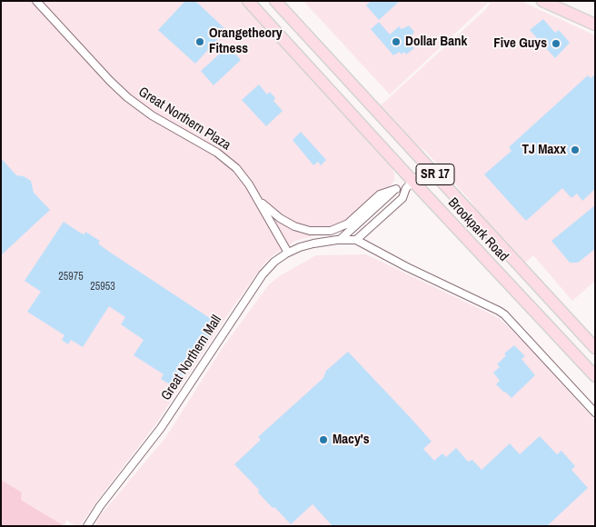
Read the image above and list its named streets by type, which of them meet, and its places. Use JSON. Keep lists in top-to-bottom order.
{
  "streets": {
    "main road": ["SR 17", "Brookpark Road"],
    "street": ["Great Northern Plaza", "Great Northern Mall"]
  },
  "crossings": [
    ["Great Northern Plaza", "Great Northern Mall"]
  ],
  "places": [
    "Orangetheory Fitness",
    "Dollar Bank",
    "Five Guys",
    "TJ Maxx",
    "Macy's"
  ],
  "house_numbers": ["25975", "25953"]
}
